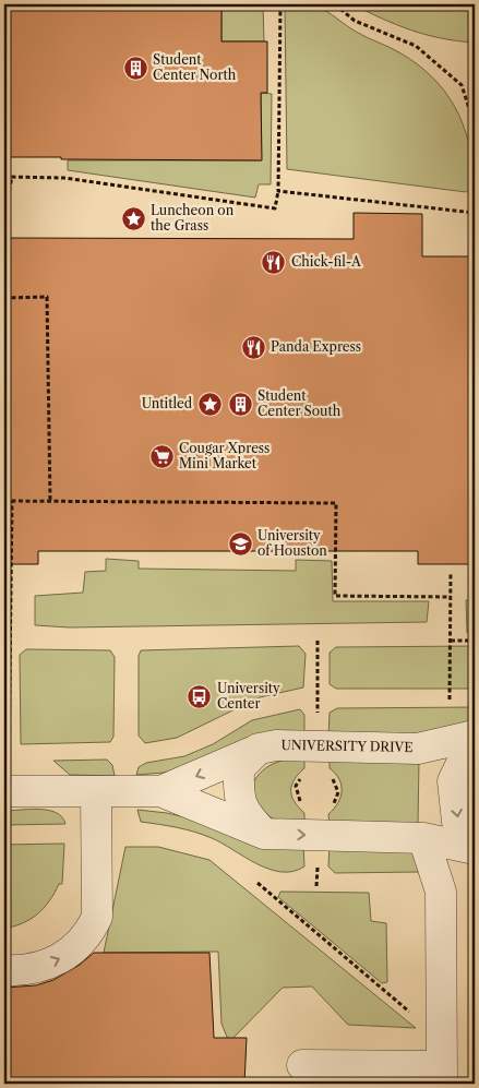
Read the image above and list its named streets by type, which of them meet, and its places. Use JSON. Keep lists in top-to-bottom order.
{
  "streets": {
    "street": ["UNIVERSITY DRIVE"]
  },
  "places": {
    "building": ["Student Center North", "Student Center South"],
    "place": ["Luncheon on the Grass", "Untitled"],
    "restaurant": ["Chick-fil-A", "Panda Express"],
    "supermarket": ["Cougar Xpress Mini Market"],
    "school or university": ["University of Houston"],
    "bus stop": ["University Center"]
  }
}
